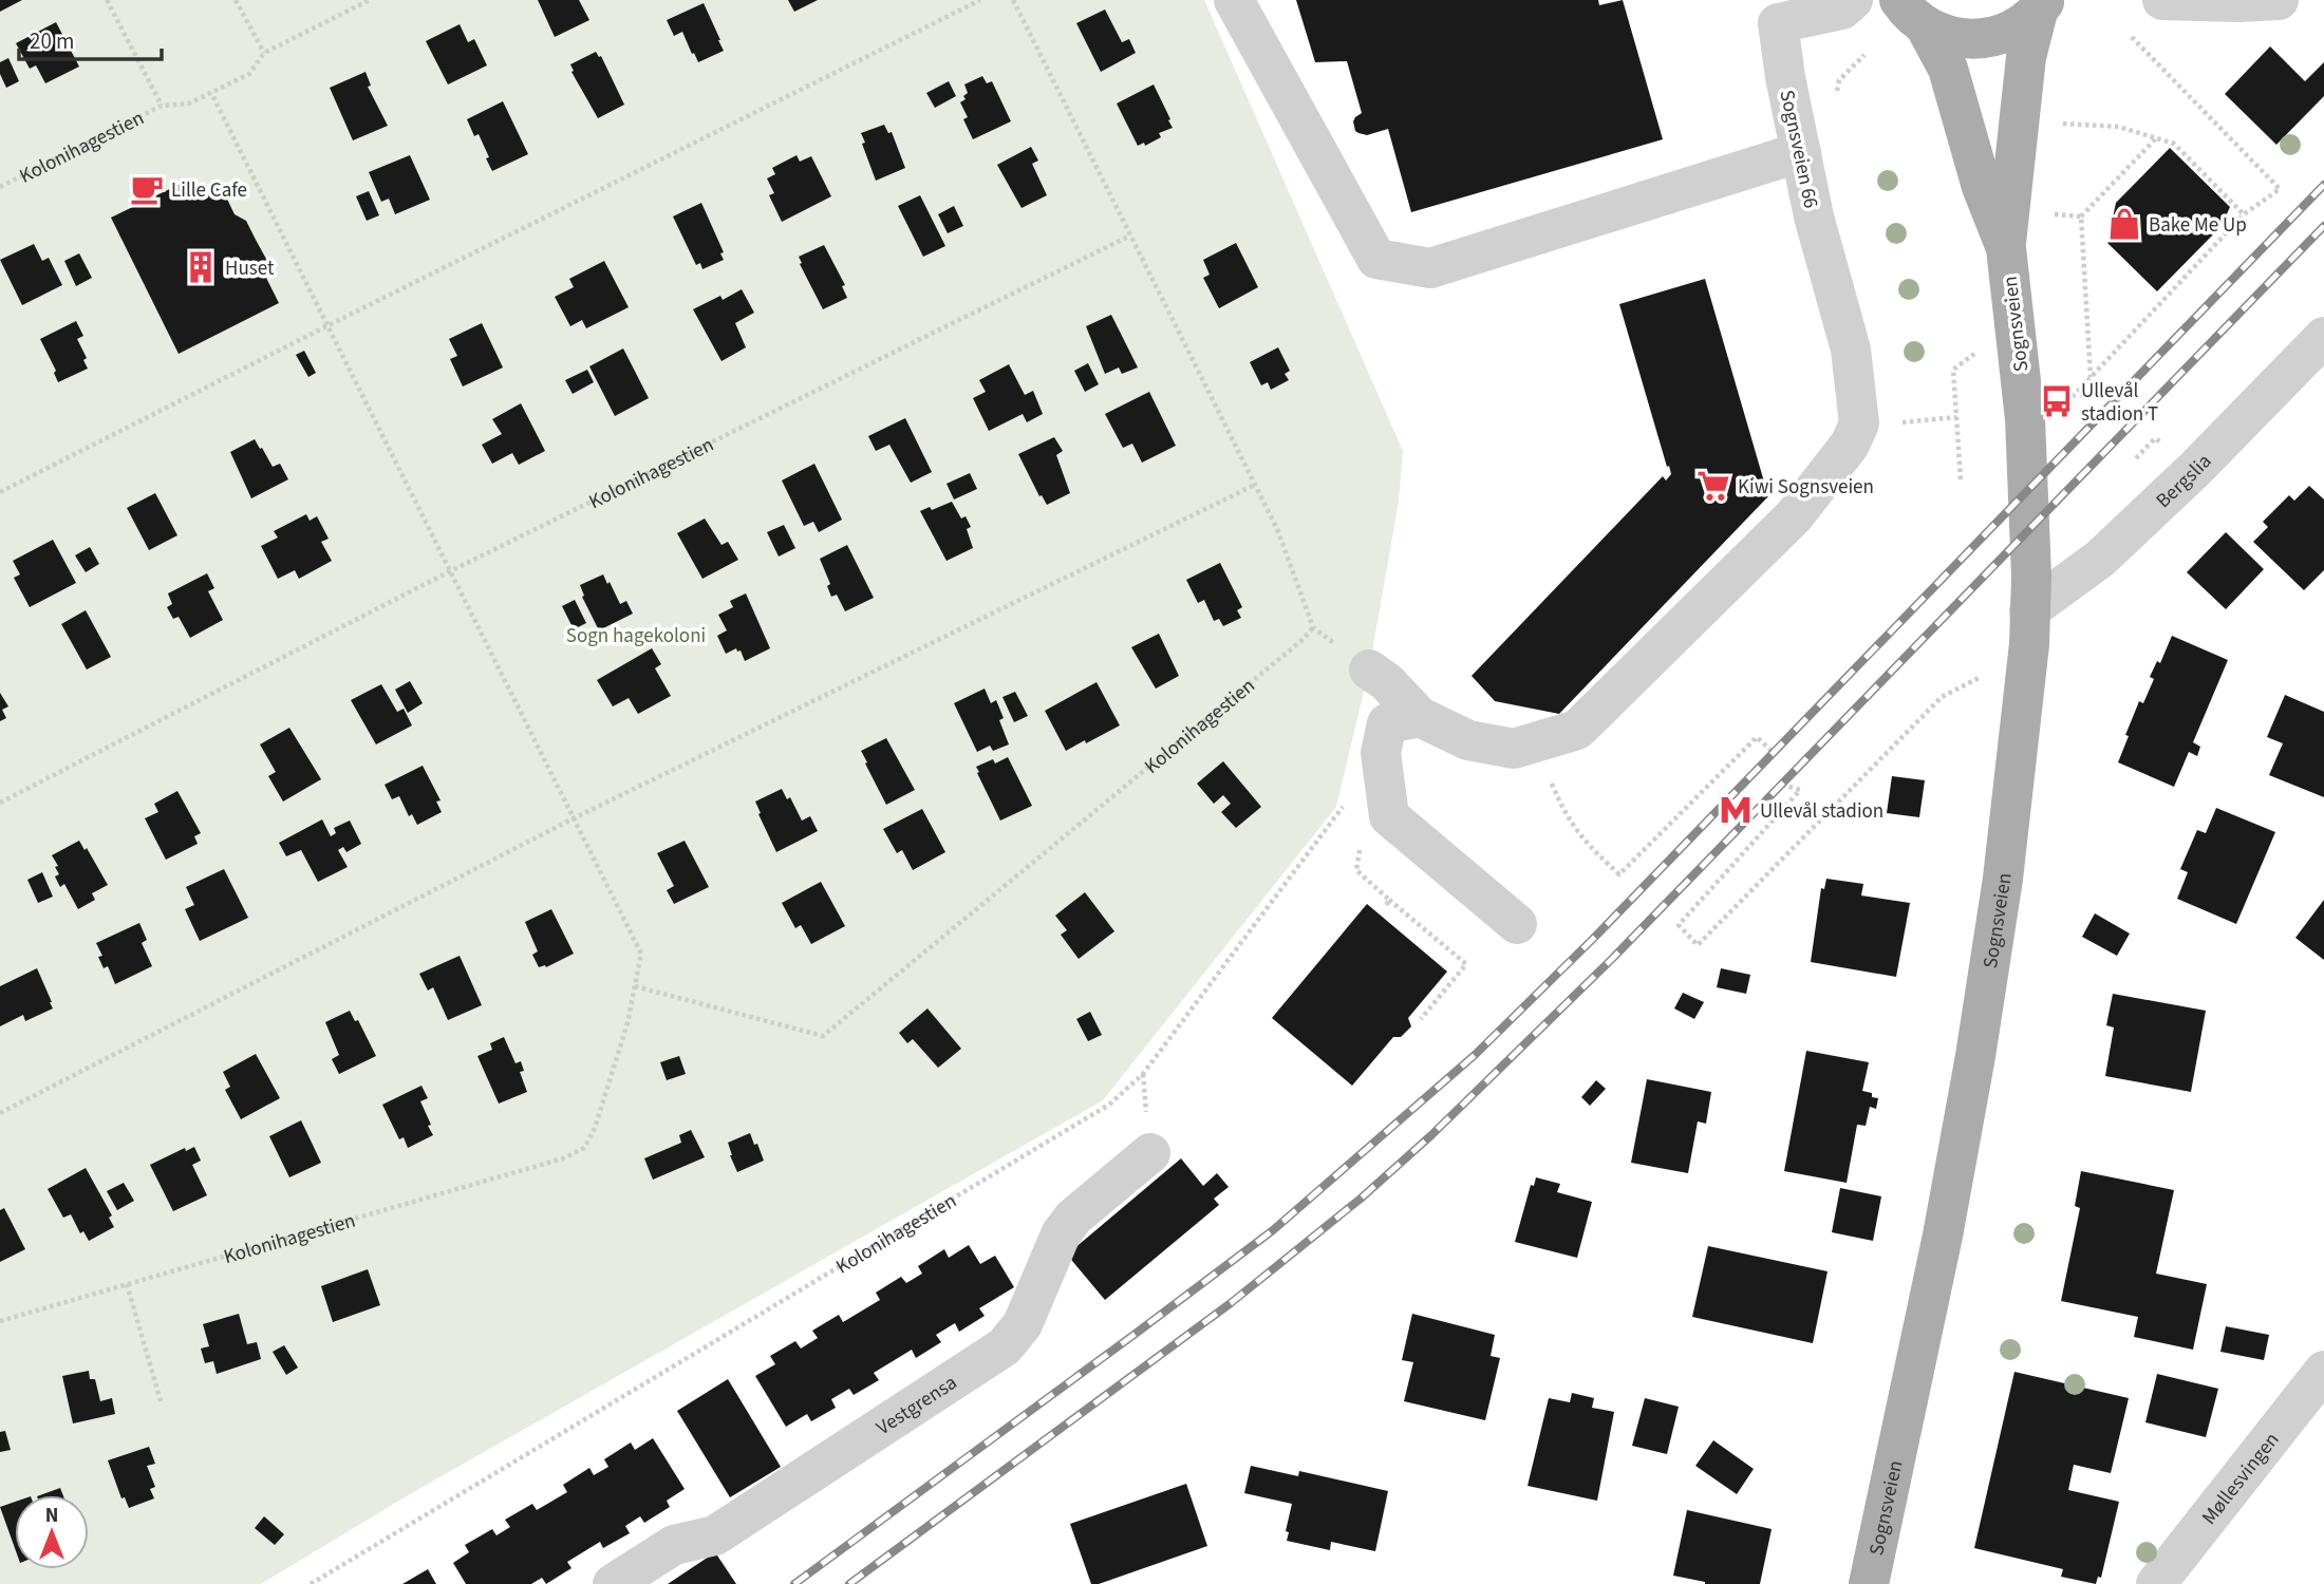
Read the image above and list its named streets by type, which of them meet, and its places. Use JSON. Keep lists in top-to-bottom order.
{
  "streets": {
    "main road": ["Sognsveien"],
    "street": [
      "Sognsveien 66",
      "Bergslia",
      "Vestgrensa",
      "Møllesvingen"
    ],
    "path": ["Kolonihagestien"]
  },
  "crossings": [
    ["Sognsveien", "Bergslia"]
  ],
  "parks": ["Sogn hagekoloni"],
  "places": {
    "cafe": ["Lille Cafe"],
    "shop": ["Bake Me Up"],
    "building": ["Huset"],
    "bus stop": ["Ullevål stadion T"],
    "supermarket": ["Kiwi Sognsveien"],
    "metro station": ["Ullevål stadion"]
  },
  "scale_bar": "20 m",
  "north": "top"
}
